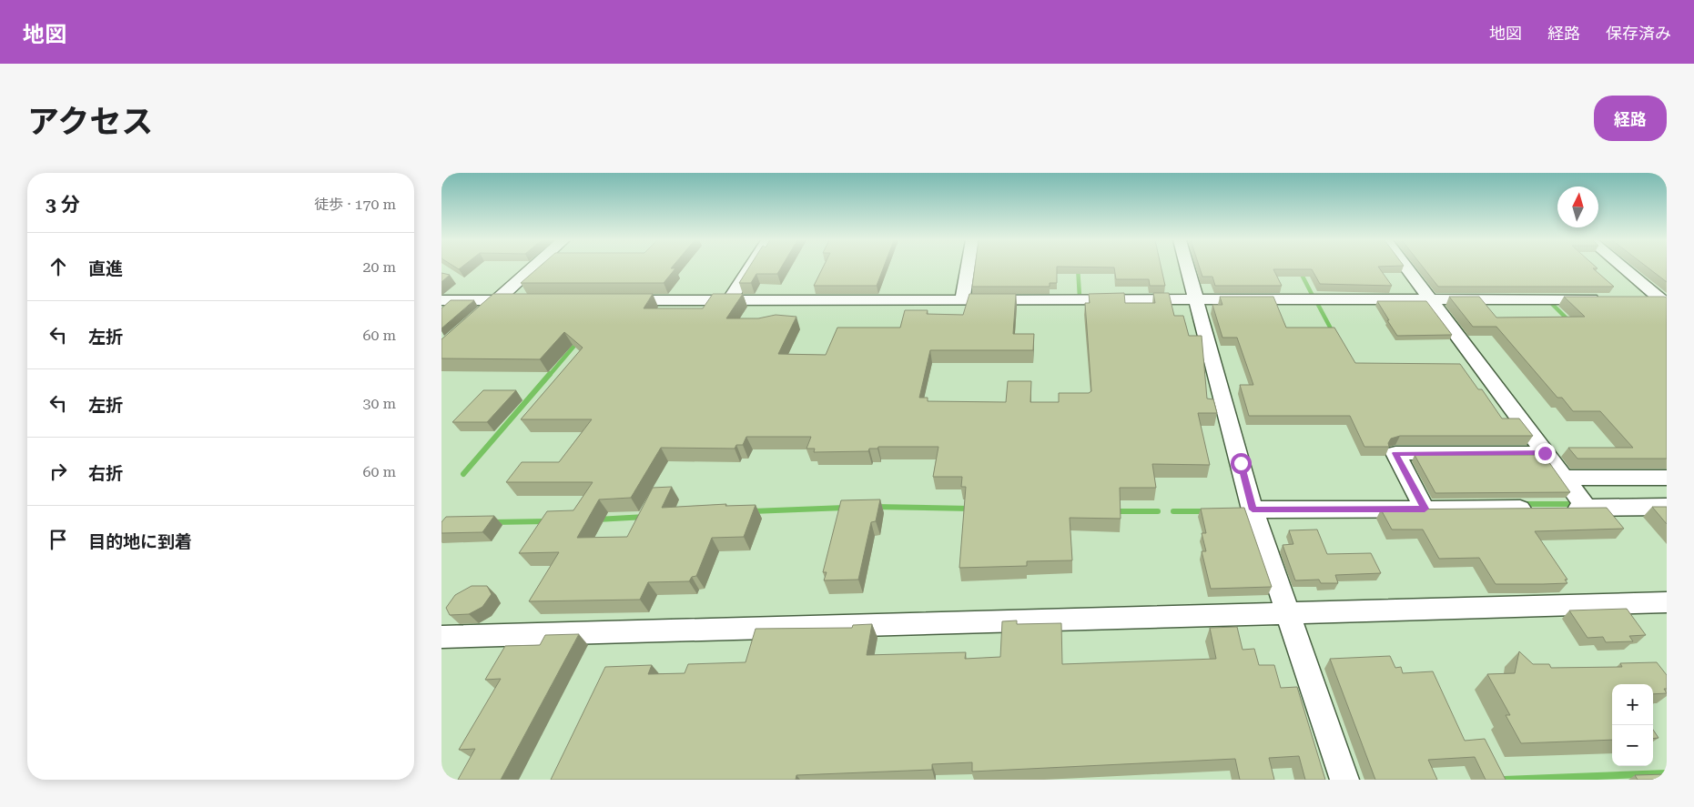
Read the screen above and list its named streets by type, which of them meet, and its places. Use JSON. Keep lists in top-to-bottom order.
{
  "north": "top",
  "page": {
    "header": "地図",
    "nav": ["地図", "経路", "保存済み"],
    "title": "アクセス",
    "buttons": "経路",
    "heading": ["3 分", "徒歩 · 170 m"],
    "list": [
      ["直進", "20 m"],
      ["左折", "60 m"],
      ["左折", "30 m"],
      ["右折", "60 m"],
      "目的地に到着"
    ],
    "map_buttons": ["+", "−"]
  }
}
